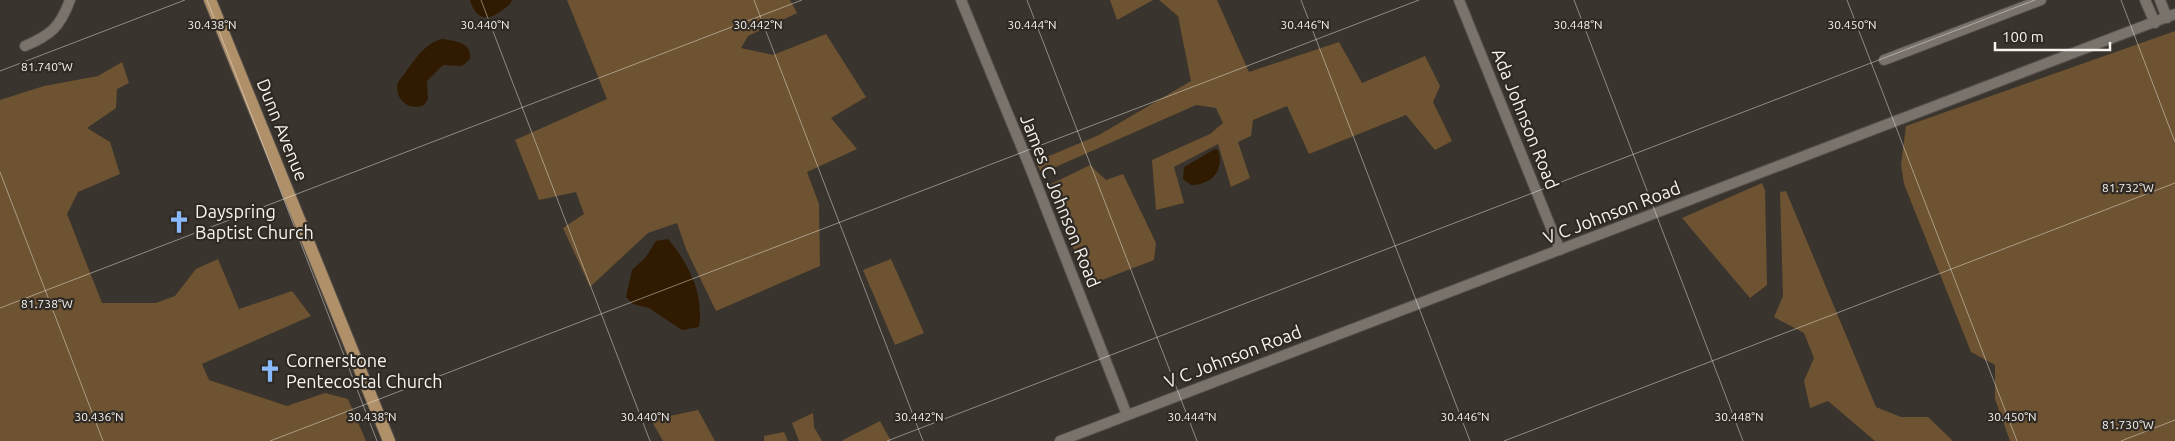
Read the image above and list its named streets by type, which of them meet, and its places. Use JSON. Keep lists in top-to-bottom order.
{
  "streets": {
    "main road": ["Dunn Avenue"],
    "street": ["Ada Johnson Road", "James C Johnson Road", "V C Johnson Road"]
  },
  "crossings": [
    ["Ada Johnson Road", "V C Johnson Road"],
    ["James C Johnson Road", "V C Johnson Road"]
  ],
  "places": {
    "church": ["Dayspring Baptist Church", "Cornerstone Pentecostal Church"]
  },
  "scale_bar": "100 m",
  "coordinates": [
    "30.440°N",
    "30.442°N",
    "30.446°N",
    "30.438°N",
    "30.444°N",
    "30.448°N",
    "30.450°N",
    "81.740°W",
    "81.732°W",
    "81.738°W",
    "30.436°N",
    "81.730°W"
  ]
}
